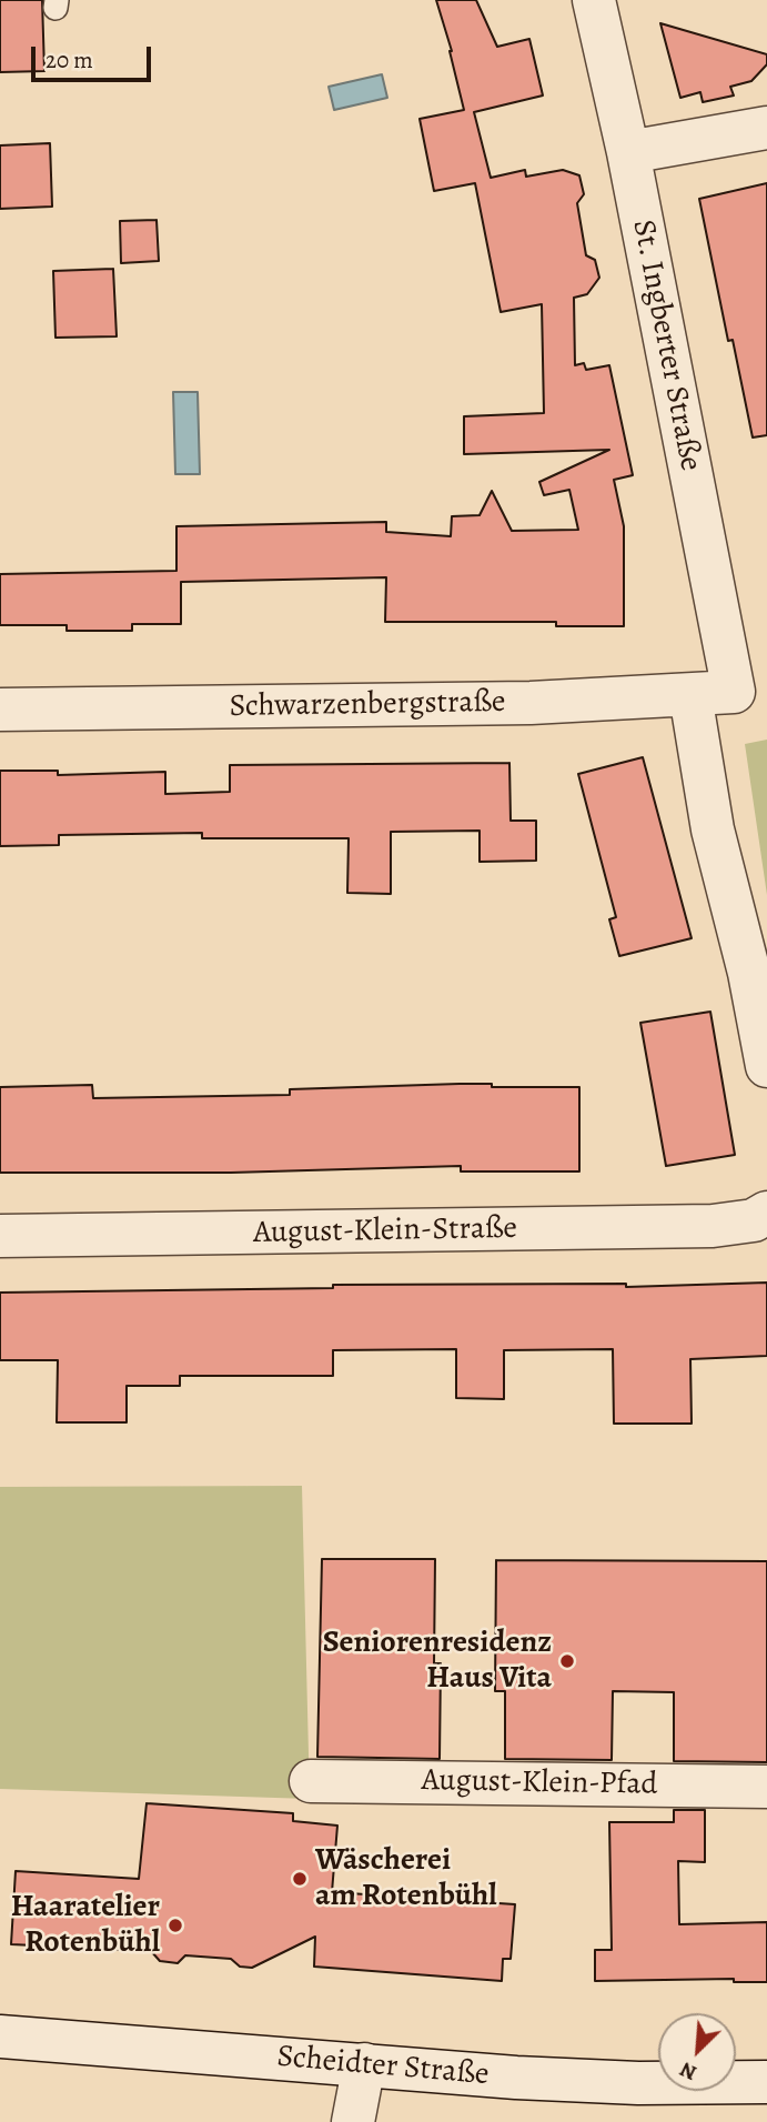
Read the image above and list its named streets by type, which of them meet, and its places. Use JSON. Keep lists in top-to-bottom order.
{
  "streets": {
    "street": [
      "St. Ingberter Straße",
      "Schwarzenbergstraße",
      "August-Klein-Straße",
      "August-Klein-Pfad",
      "Scheidter Straße"
    ]
  },
  "crossings": [
    ["St. Ingberter Straße", "Schwarzenbergstraße"]
  ],
  "places": ["Seniorenresidenz Haus Vita", "Wäscherei am Rotenbühl", "Haaratelier Rotenbühl"],
  "scale_bar": "20 m",
  "north": "bottom left"
}
